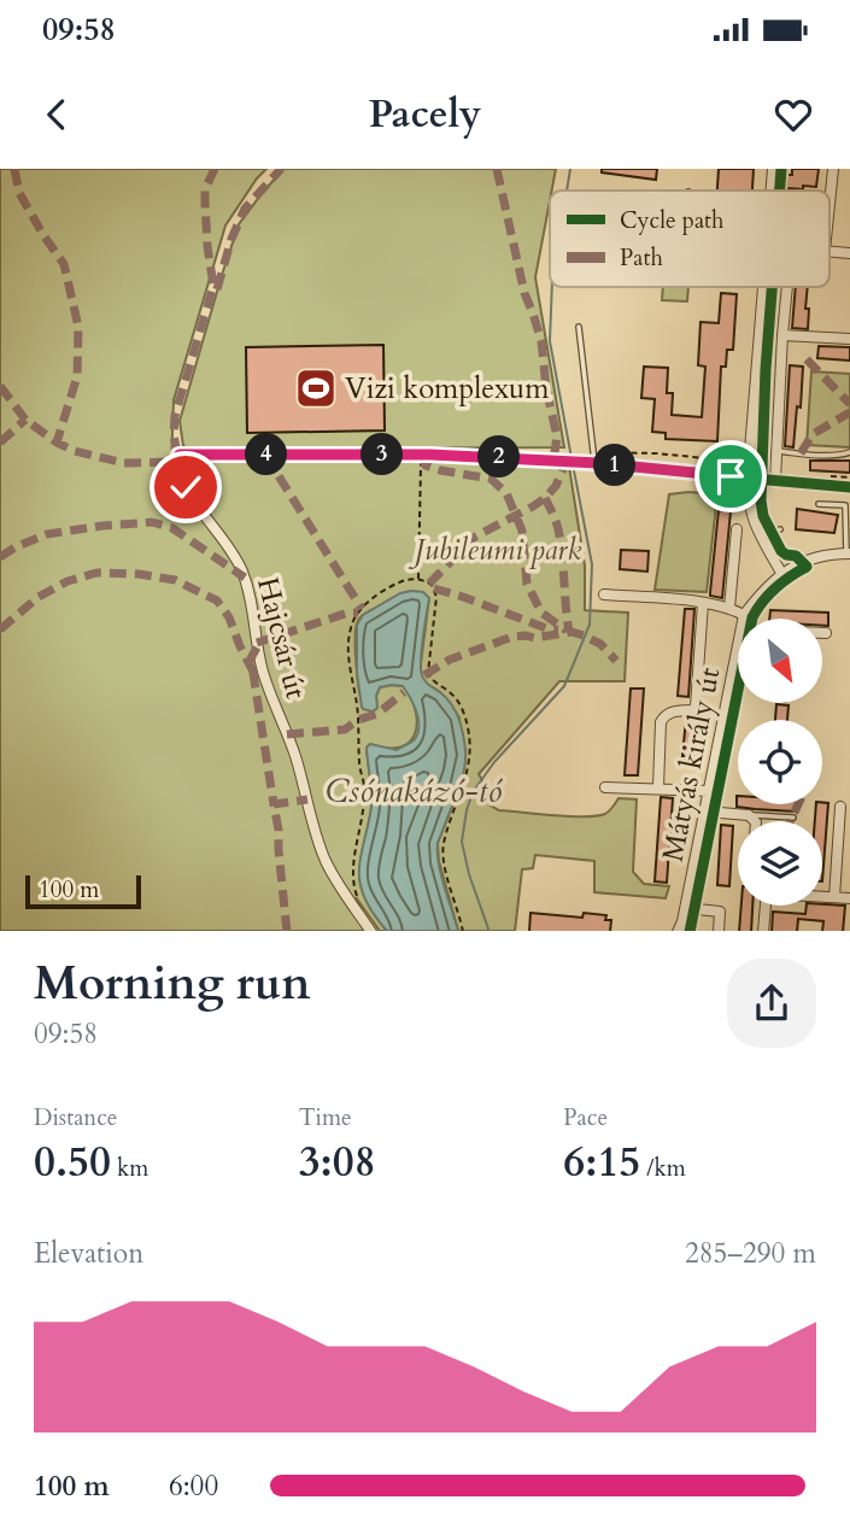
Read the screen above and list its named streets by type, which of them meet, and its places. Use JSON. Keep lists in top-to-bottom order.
{
  "streets": {
    "street": ["Hajcsár út", "Mátyás király út"]
  },
  "water": ["Csónakázó-tó"],
  "parks": ["Jubileumi park"],
  "places": {
    "sports": ["Vizi komplexum"]
  },
  "legend": ["Cycle path", "Path"],
  "scale_bar": "100 m",
  "north": "bottom right",
  "page": {
    "status": "09:58",
    "header": "Pacely",
    "pins": [
      "3",
      "4",
      "2",
      "1"
    ],
    "scale": "100 m",
    "heading": ["Morning run", "09:58"],
    "stats": [
      ["Distance", "0.50 km"],
      ["Time", "3:08"],
      ["Pace", "6:15 /km"]
    ],
    "chart": ["Elevation", "285–290 m"],
    "list": [
      {
        "name": "100 m",
        "note": "6:00"
      }
    ]
  }
}
